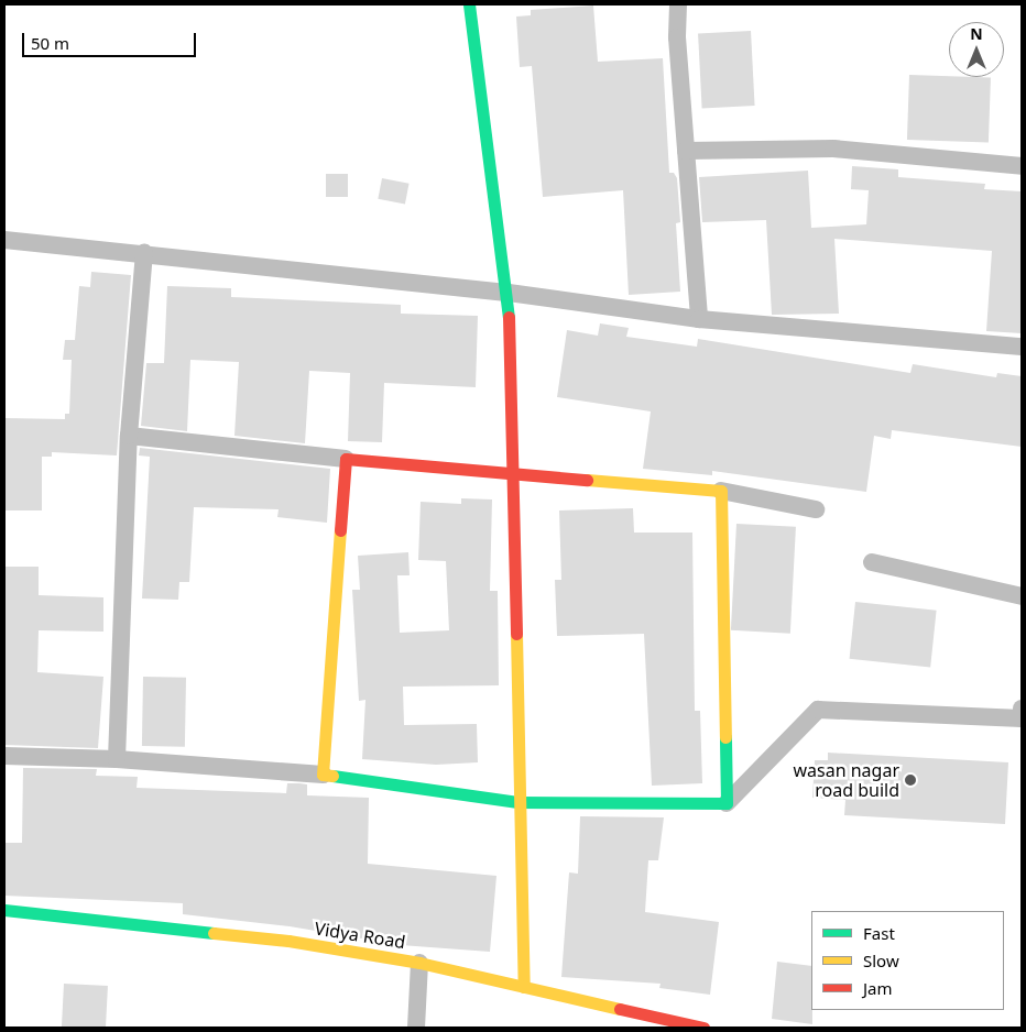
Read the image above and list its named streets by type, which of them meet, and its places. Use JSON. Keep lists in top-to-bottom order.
{
  "streets": {
    "street": ["Vidya Road"]
  },
  "places": ["wasan nagar road build"],
  "legend": ["Fast", "Slow", "Jam"],
  "scale_bar": "50 m",
  "north": "top"
}
